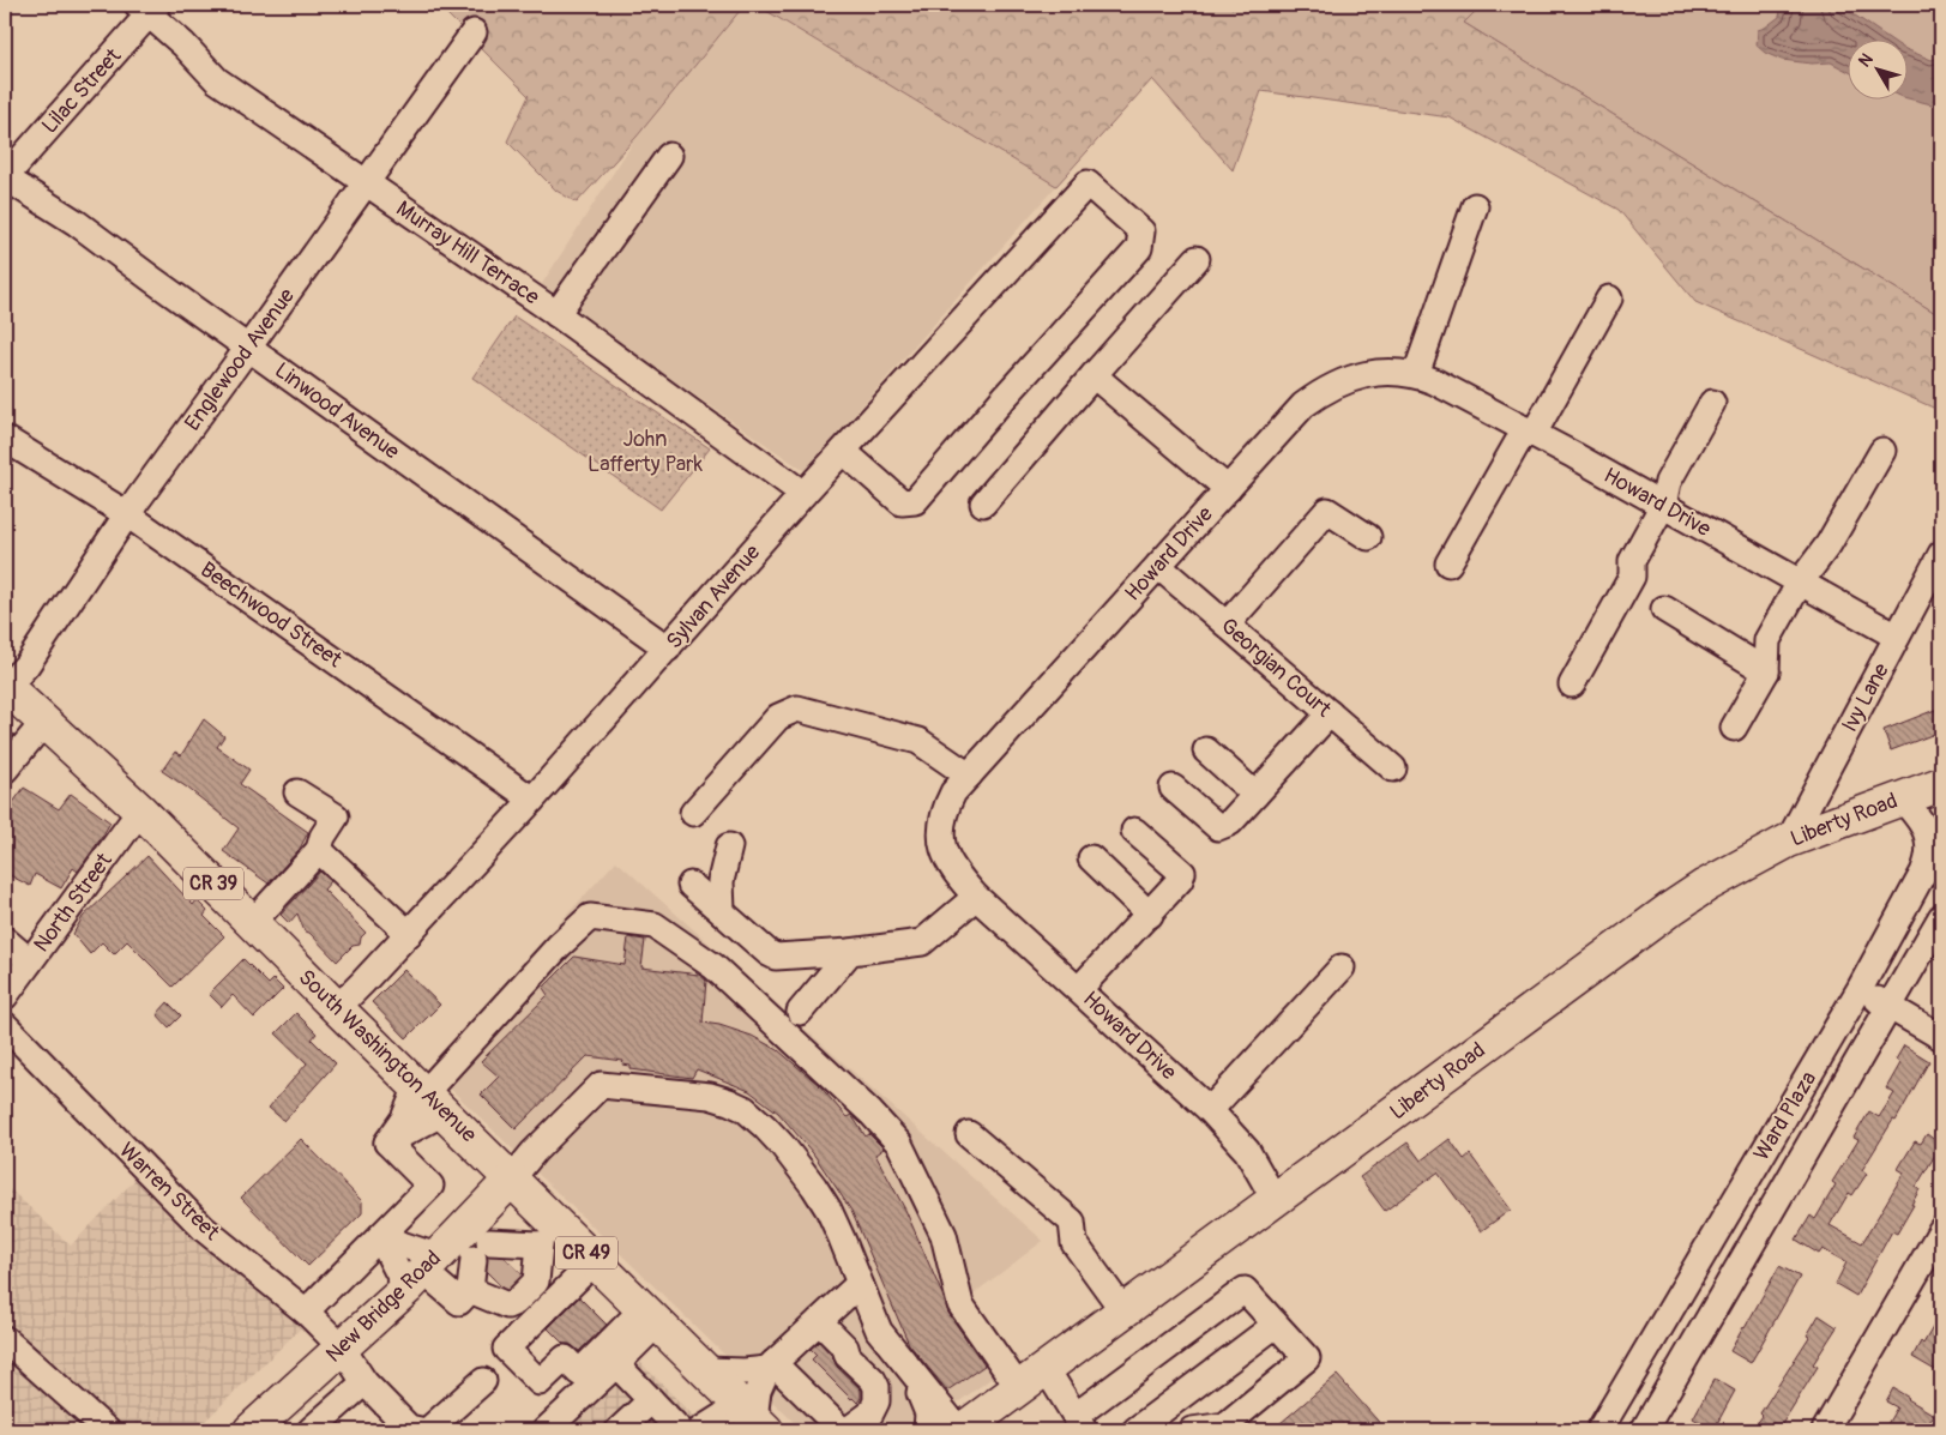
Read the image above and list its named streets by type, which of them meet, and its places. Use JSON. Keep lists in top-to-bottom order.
{
  "streets": {
    "main road": [
      "Liberty Road",
      "CR 39",
      "South Washington Avenue",
      "CR 49",
      "New Bridge Road"
    ],
    "street": [
      "Lilac Street",
      "Murray Hill Terrace",
      "Englewood Avenue",
      "Linwood Avenue",
      "Howard Drive",
      "Sylvan Avenue",
      "Beechwood Street",
      "Georgian Court",
      "Ivy Lane",
      "North Street",
      "Ward Plaza",
      "Warren Street"
    ]
  },
  "crossings": [
    ["Lilac Street", "Murray Hill Terrace"],
    ["Lilac Street", "Linwood Avenue"],
    ["Murray Hill Terrace", "Englewood Avenue"],
    ["Murray Hill Terrace", "Sylvan Avenue"],
    ["Englewood Avenue", "Linwood Avenue"],
    ["Englewood Avenue", "Beechwood Street"],
    ["Englewood Avenue", "South Washington Avenue"],
    ["Linwood Avenue", "Sylvan Avenue"],
    ["Howard Drive", "Georgian Court"],
    ["Howard Drive", "Ivy Lane"],
    ["Howard Drive", "Liberty Road"],
    ["Sylvan Avenue", "Beechwood Street"],
    ["Sylvan Avenue", "South Washington Avenue"],
    ["Ivy Lane", "Liberty Road"],
    ["Liberty Road", "Ward Plaza"],
    ["North Street", "South Washington Avenue"],
    ["South Washington Avenue", "New Bridge Road"],
    ["Warren Street", "New Bridge Road"]
  ],
  "parks": ["John Lafferty Park"],
  "north": "top left"
}
